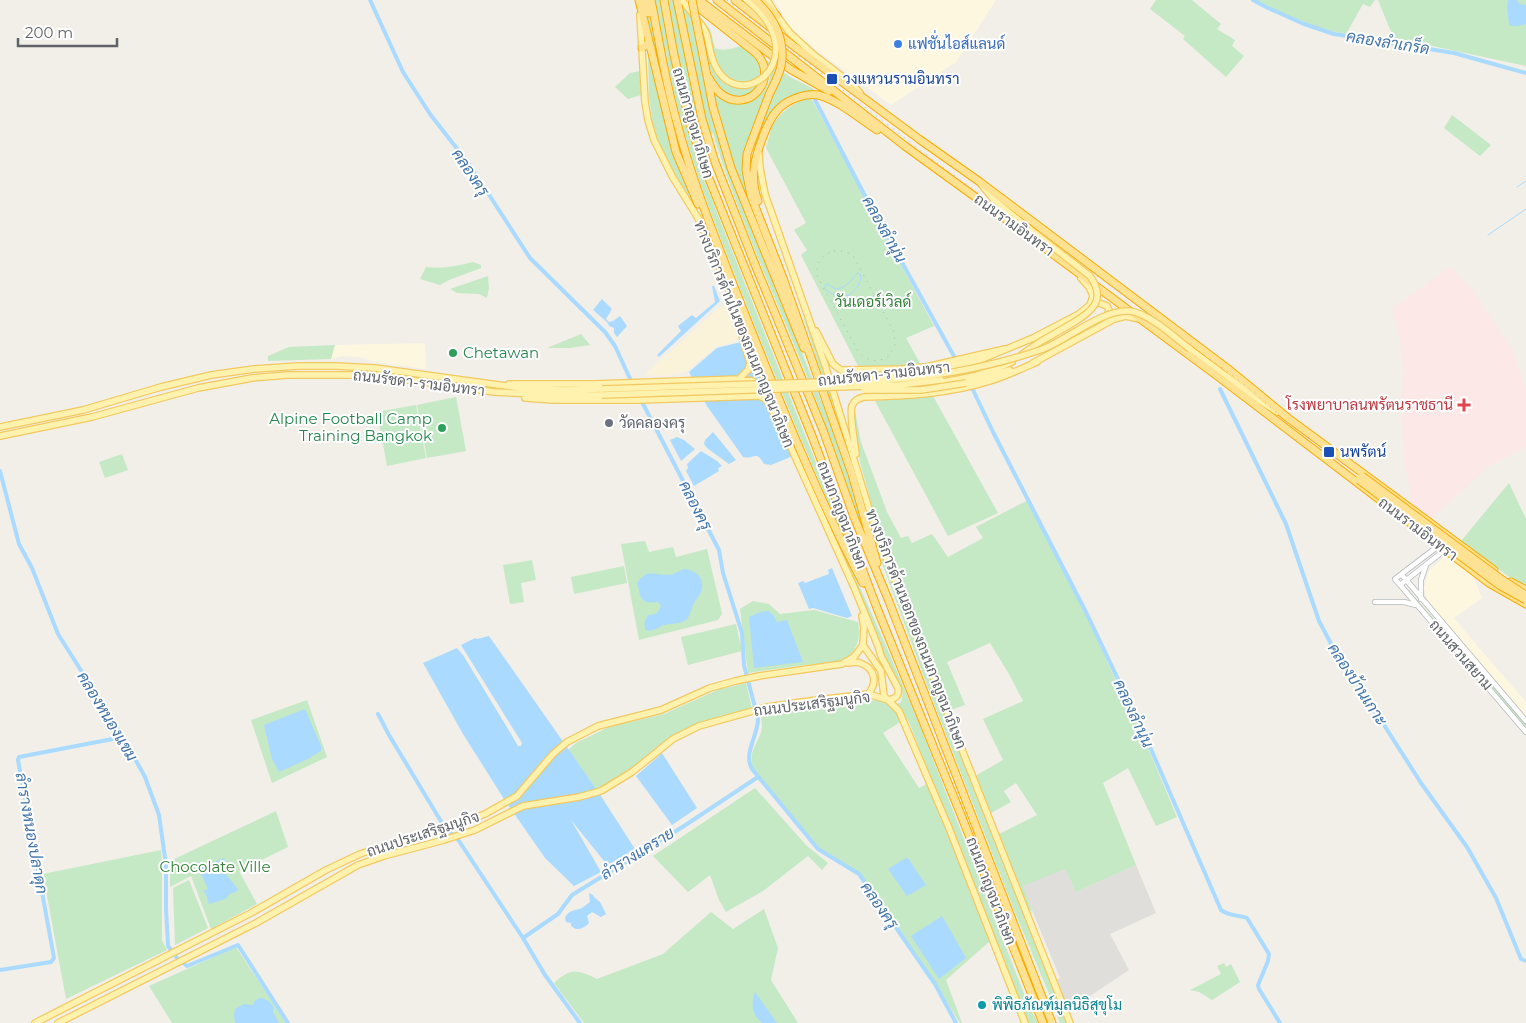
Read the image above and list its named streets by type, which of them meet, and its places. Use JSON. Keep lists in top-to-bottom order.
{
  "streets": {
    "highway": ["ถนนกาญจนาภิเษก", "ถนนรามอินทรา"],
    "main road": [
      "ทางบริการด้านในของถนนกาญจนาภิเษก",
      "ถนนรัชดา-รามอินทรา",
      "ทางบริการด้านนอกของถนนกาญจนาภิเษก",
      "ถนนประเสริฐมนูกิจ"
    ],
    "street": ["ถนนสวนสยาม"]
  },
  "crossings": [
    ["ถนนรามอินทรา", "ถนนรัชดา-รามอินทรา"],
    ["ทางบริการด้านในของถนนกาญจนาภิเษก", "ถนนประเสริฐมนูกิจ"]
  ],
  "water": [
    "คลองลำเกร็ด",
    "คลองครุ",
    "คลองลำนุ่น",
    "คลองบ้านเกาะ",
    "คลองหนองแขม",
    "ลำรางหนองปลาดุก",
    "ลำรางแคราย"
  ],
  "parks": ["วันเดอร์เวิลด์", "Chocolate Ville"],
  "places": {
    "other": [
      "แฟชั่นไอส์แลนด์",
      "Chetawan",
      "วัดคลองครุ",
      "Alpine Football Camp Training Bangkok",
      "พิพิธภัณฑ์มูลนิธิสุขุโม"
    ],
    "transit": ["วงแหวนรามอินทรา", "นพรัตน์"],
    "health": ["โรงพยาบาลนพรัตนราชธานี"]
  },
  "scale_bar": "200 m"
}
